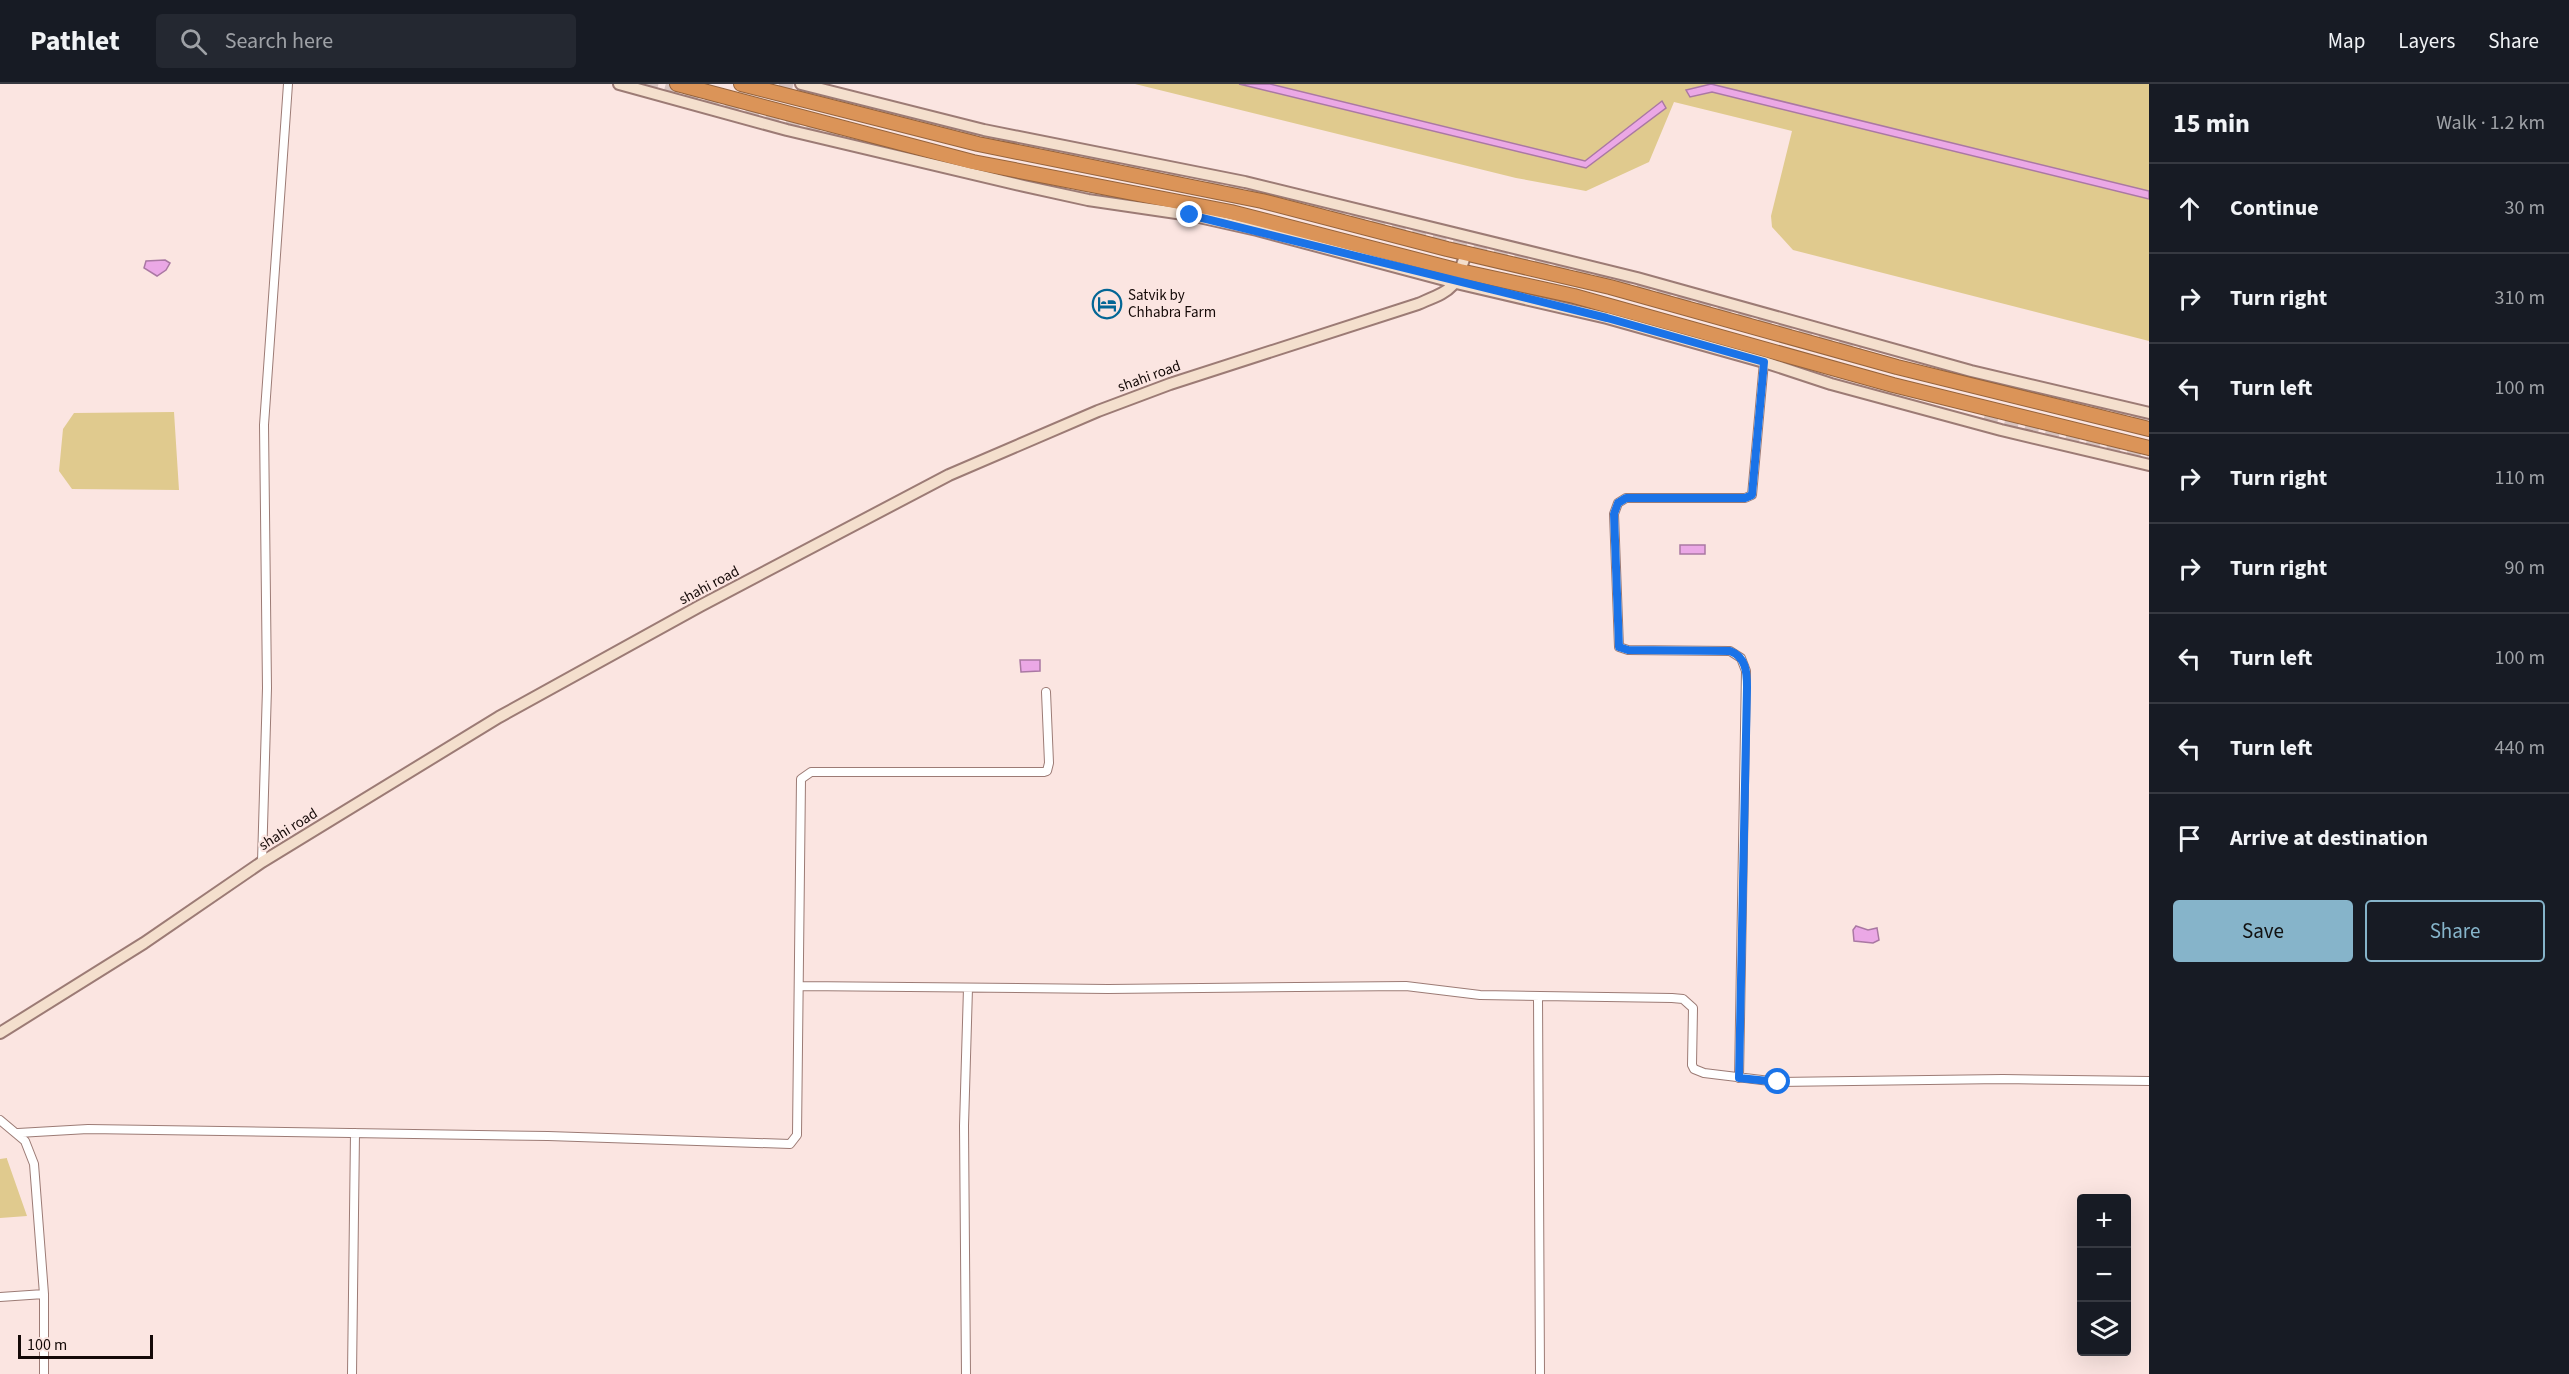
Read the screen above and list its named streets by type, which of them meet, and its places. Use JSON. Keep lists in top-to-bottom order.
{
  "streets": {
    "street": ["shahi road"]
  },
  "places": {
    "hotel": ["Satvik by Chhabra Farm"]
  },
  "scale_bar": "100 m",
  "page": {
    "header": "Pathlet",
    "search": "Search here",
    "nav": ["Map", "Layers", "Share"],
    "heading": ["15 min", "Walk · 1.2 km"],
    "list": [
      ["Continue", "30 m"],
      ["Turn right", "310 m"],
      ["Turn left", "100 m"],
      ["Turn right", "110 m"],
      ["Turn right", "90 m"],
      ["Turn left", "100 m"],
      ["Turn left", "440 m"],
      "Arrive at destination"
    ],
    "buttons": ["Save", "Share"],
    "map_buttons": ["+", "−"],
    "scale": "100 m"
  }
}
